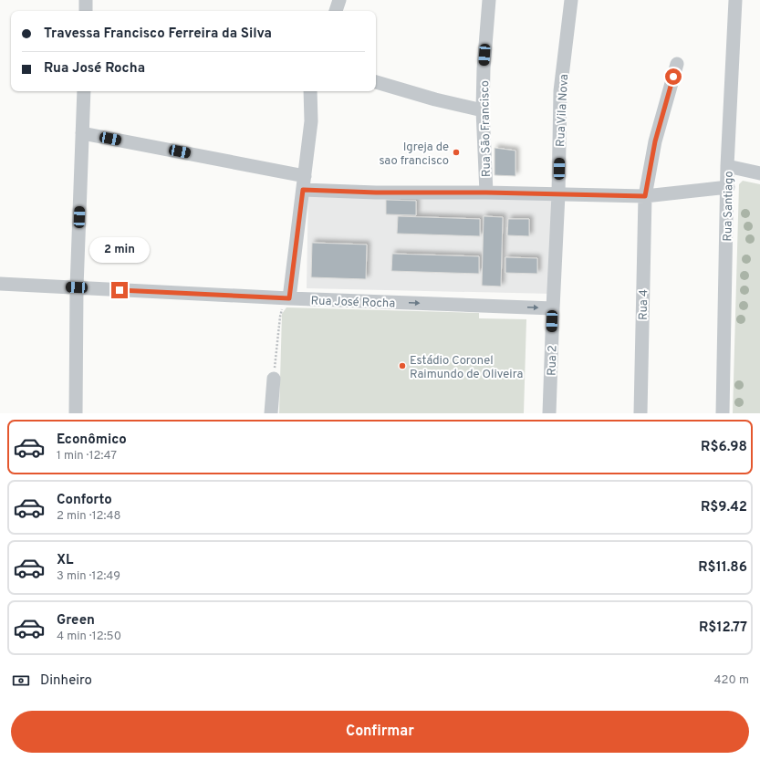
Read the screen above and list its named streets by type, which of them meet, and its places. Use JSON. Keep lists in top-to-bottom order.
{
  "streets": {
    "street": [
      "Rua Vila Nova",
      "Rua São Francisco",
      "Rua Santiago",
      "Rua José Rocha",
      "Rua 4",
      "Rua 2"
    ]
  },
  "crossings": [
    ["Rua Vila Nova", "Rua José Rocha"],
    ["Rua Vila Nova", "Rua 2"],
    ["Rua José Rocha", "Rua 2"]
  ],
  "places": ["Igreja de sao francisco", "Estádio Coronel Raimundo de Oliveira"],
  "page": {
    "banner": ["Travessa Francisco Ferreira da Silva", "Rua José Rocha"],
    "bubble": "2 min",
    "list": [
      {
        "name": "Econômico",
        "note": "1 min · 12:47",
        "value": "R$6.98"
      },
      {
        "name": "Conforto",
        "note": "2 min · 12:48",
        "value": "R$9.42"
      },
      {
        "name": "XL",
        "note": "3 min · 12:49",
        "value": "R$11.86"
      },
      {
        "name": "Green",
        "note": "4 min · 12:50",
        "value": "R$12.77"
      }
    ],
    "pay": ["Dinheiro", "420 m"],
    "buttons": "Confirmar"
  }
}
